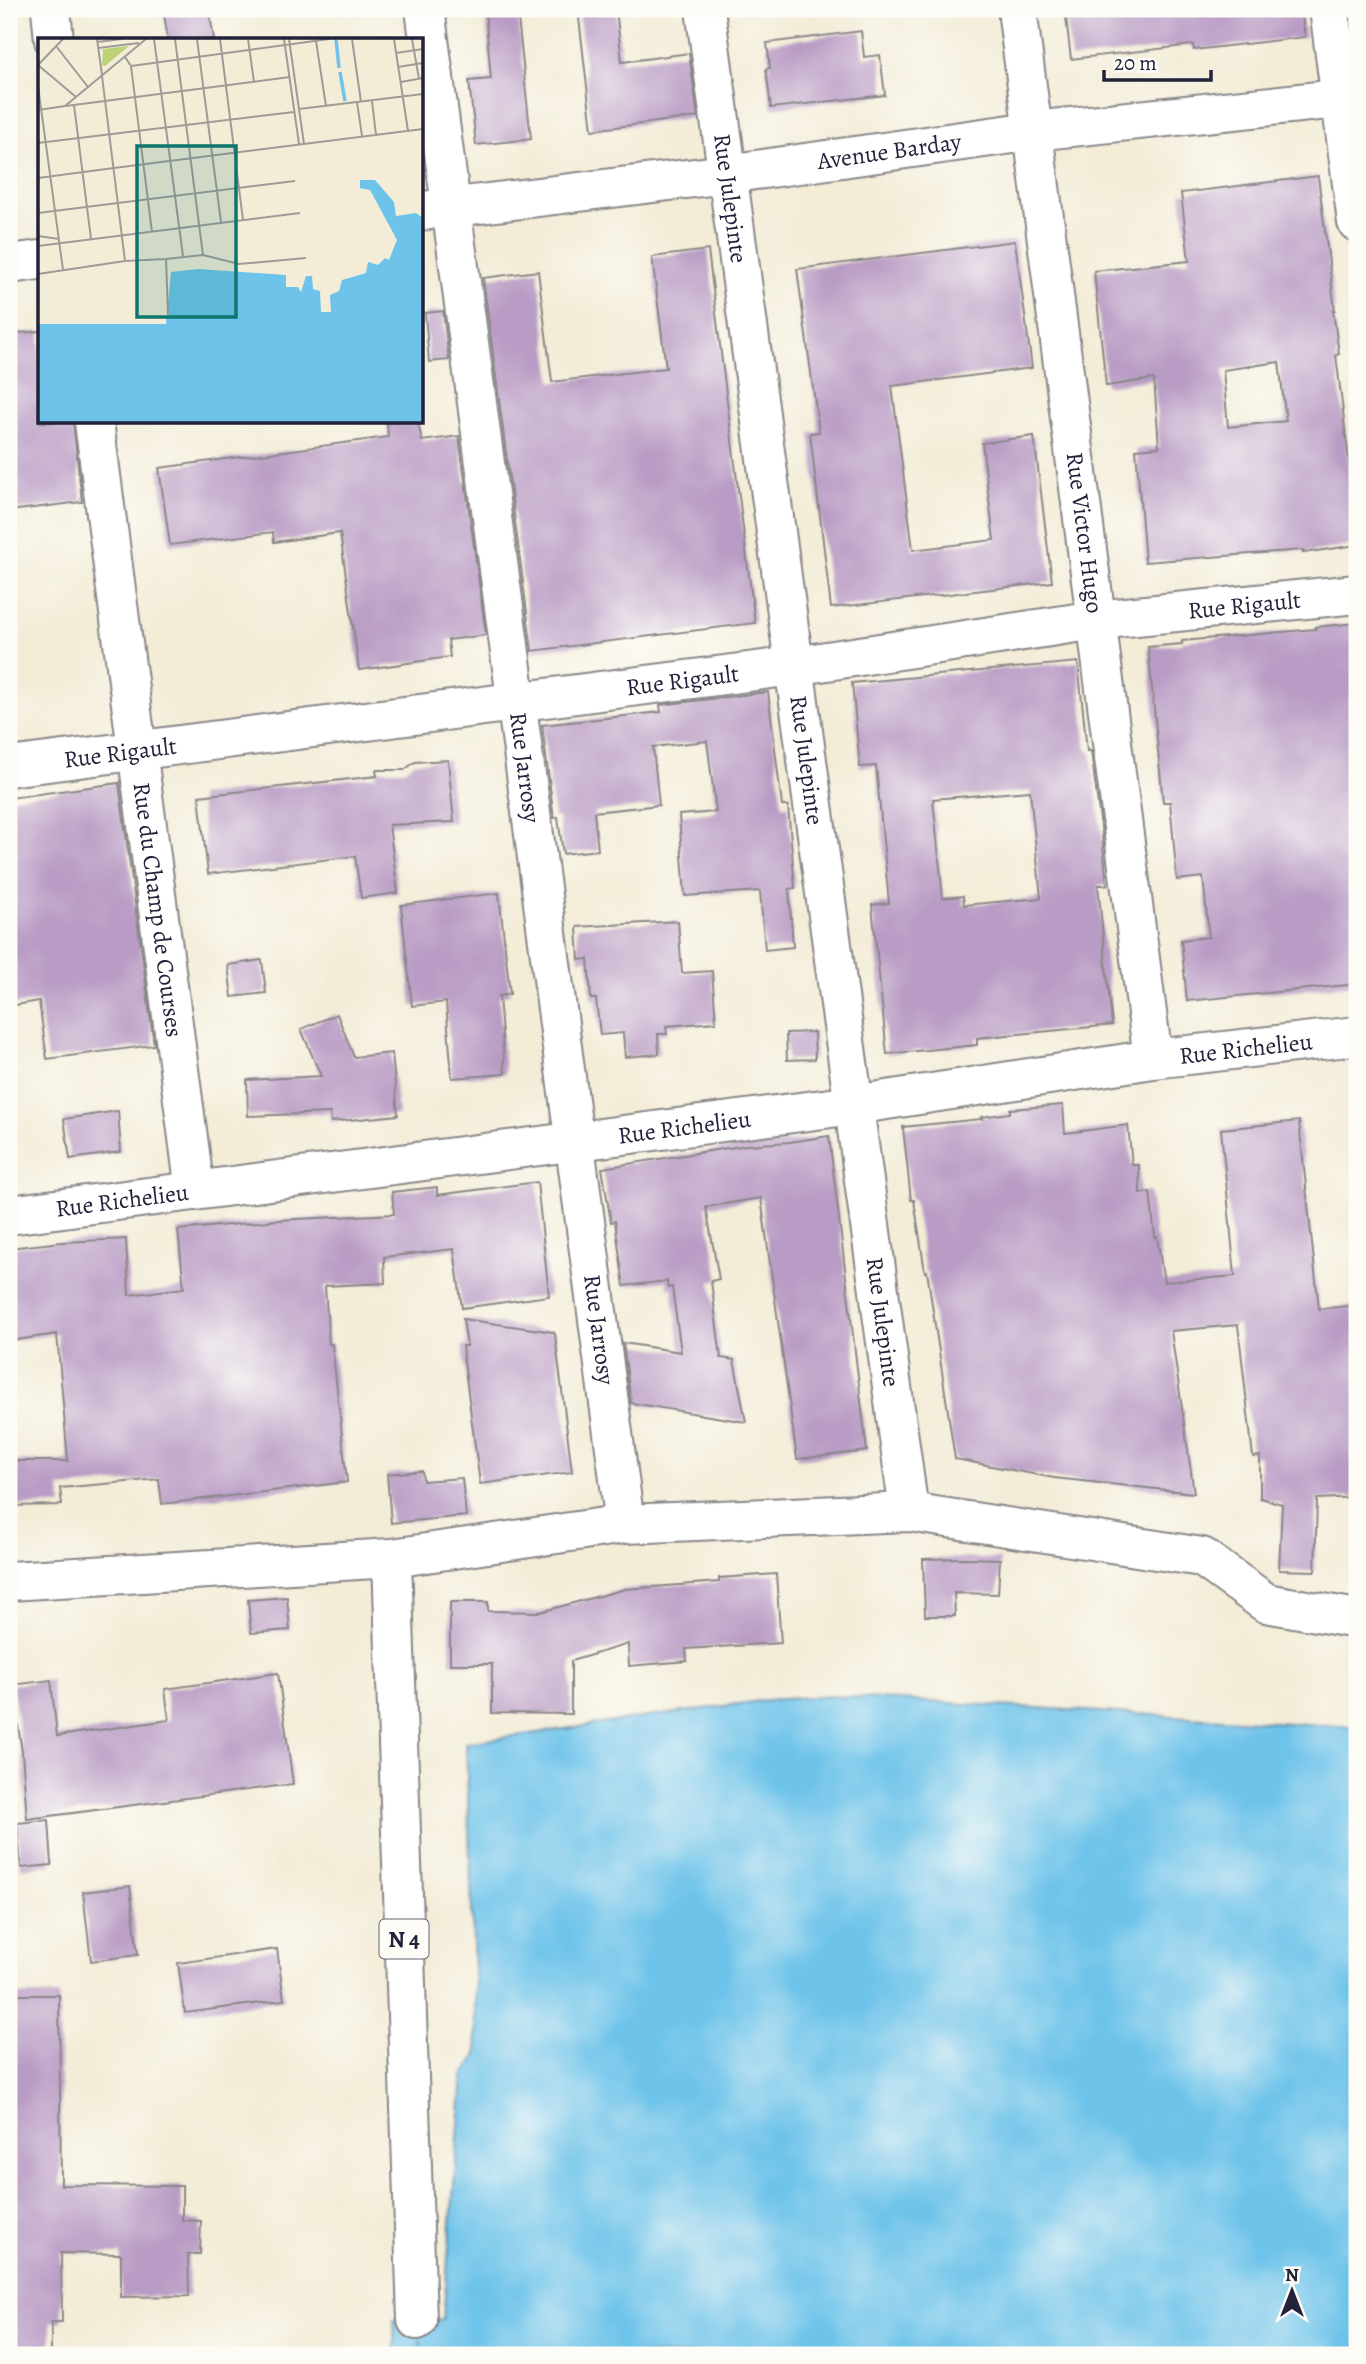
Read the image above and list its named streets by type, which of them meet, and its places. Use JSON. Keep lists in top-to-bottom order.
{
  "streets": {
    "street": [
      "Avenue Barday",
      "Rue Julepinte",
      "Rue Victor Hugo",
      "Rue Rigault",
      "Rue Jarrosy",
      "Rue du Champ de Courses",
      "Rue Richelieu",
      "N 4"
    ]
  },
  "crossings": [
    ["Avenue Barday", "Rue Julepinte"],
    ["Avenue Barday", "Rue Victor Hugo"],
    ["Avenue Barday", "Rue Jarrosy"],
    ["Rue Julepinte", "Rue Rigault"],
    ["Rue Julepinte", "Rue Richelieu"],
    ["Rue Victor Hugo", "Rue Rigault"],
    ["Rue Victor Hugo", "Rue Richelieu"],
    ["Rue Rigault", "Rue Jarrosy"],
    ["Rue Rigault", "Rue du Champ de Courses"],
    ["Rue Jarrosy", "Rue Richelieu"],
    ["Rue du Champ de Courses", "Rue Richelieu"]
  ],
  "scale_bar": "20 m",
  "north": "top"
}
